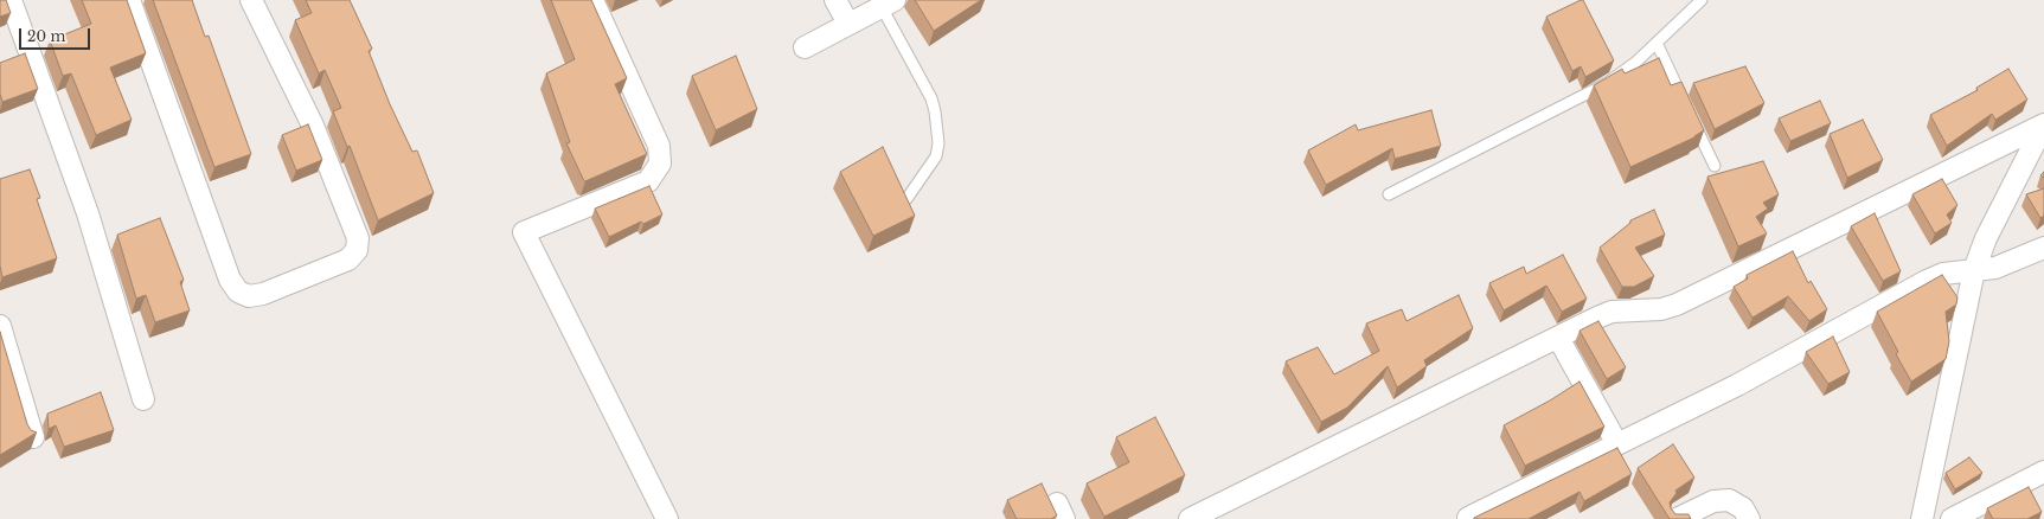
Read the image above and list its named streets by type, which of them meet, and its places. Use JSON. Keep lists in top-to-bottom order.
{
  "scale_bar": "20 m"
}
